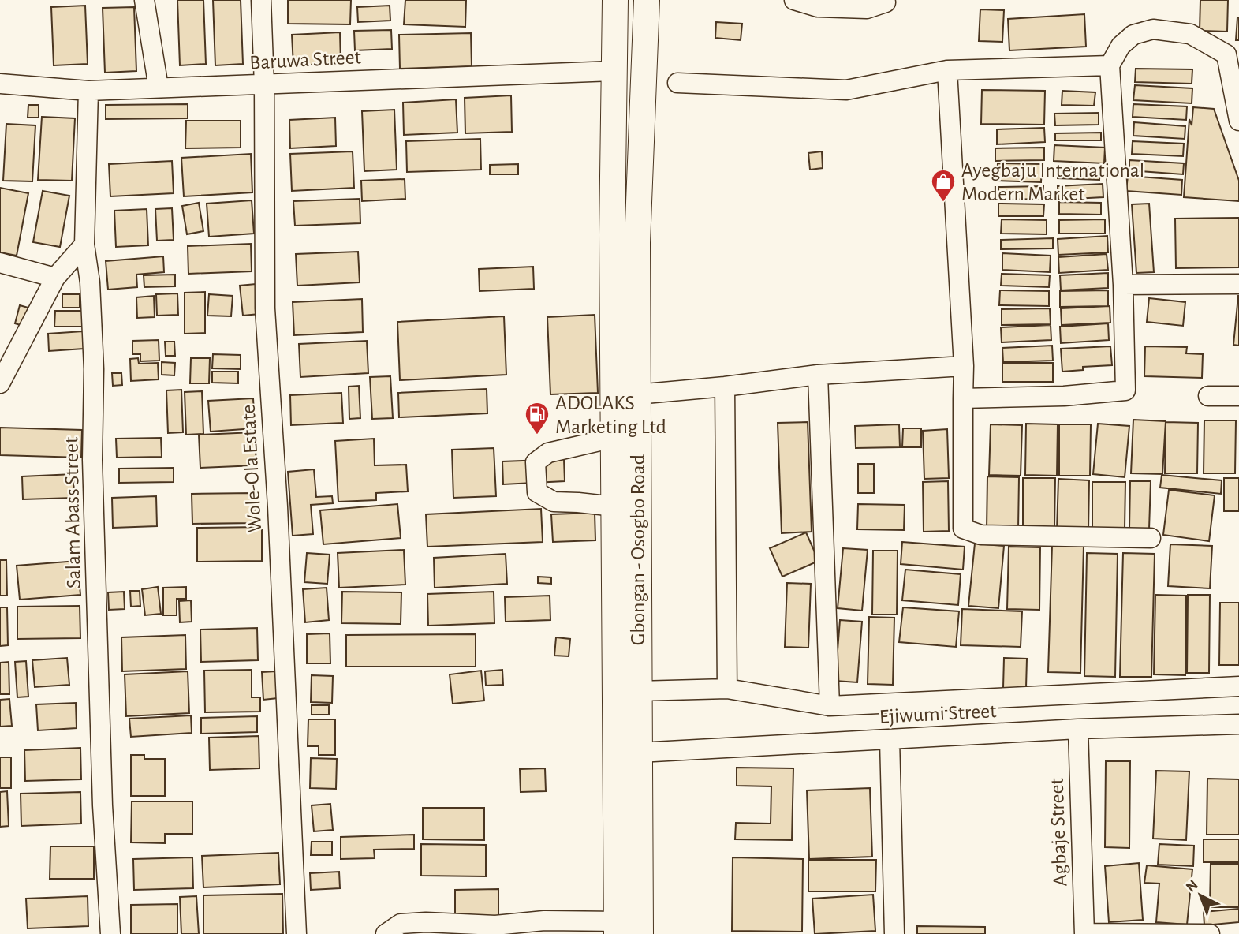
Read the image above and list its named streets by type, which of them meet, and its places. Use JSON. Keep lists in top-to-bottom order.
{
  "streets": {
    "main road": ["Gbongan - Osogbo Road"],
    "street": [
      "Baruwa Street",
      "Wole-Ola Estate",
      "Salam Abass Street",
      "Ejiwumi Street",
      "Agbaje Street"
    ]
  },
  "crossings": [
    ["Baruwa Street", "Wole-Ola Estate"],
    ["Baruwa Street", "Salam Abass Street"],
    ["Baruwa Street", "Gbongan - Osogbo Road"],
    ["Gbongan - Osogbo Road", "Ejiwumi Street"],
    ["Ejiwumi Street", "Agbaje Street"]
  ],
  "places": {
    "shop": ["Ayegbaju International Modern Market"],
    "fuel station": ["ADOLAKS Marketing Ltd"]
  },
  "north": "top left"
}
